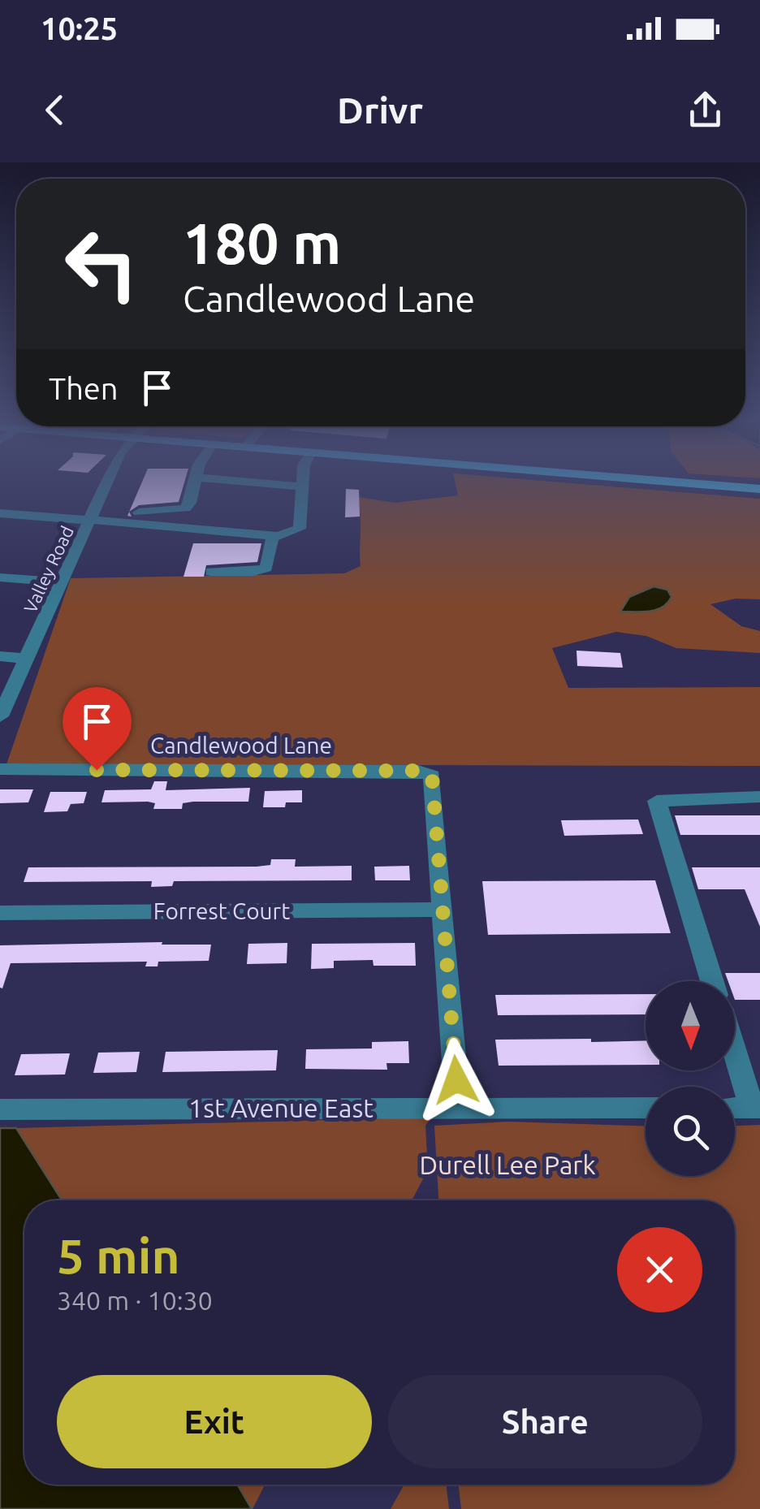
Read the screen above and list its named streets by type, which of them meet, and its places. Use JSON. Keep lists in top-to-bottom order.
{
  "streets": {
    "street": [
      "Valley Road",
      "Candlewood Lane",
      "Forrest Court",
      "1st Avenue East"
    ]
  },
  "crossings": [
    ["Candlewood Lane", "Forrest Court"]
  ],
  "parks": ["Durell Lee Park"],
  "north": "bottom",
  "page": {
    "status": "10:25",
    "header": "Drivr",
    "turn": ["180 m", "Candlewood Lane"],
    "then": "Then",
    "heading": ["5 min", "340 m · 10:30"],
    "buttons": ["Exit", "Share"]
  }
}
